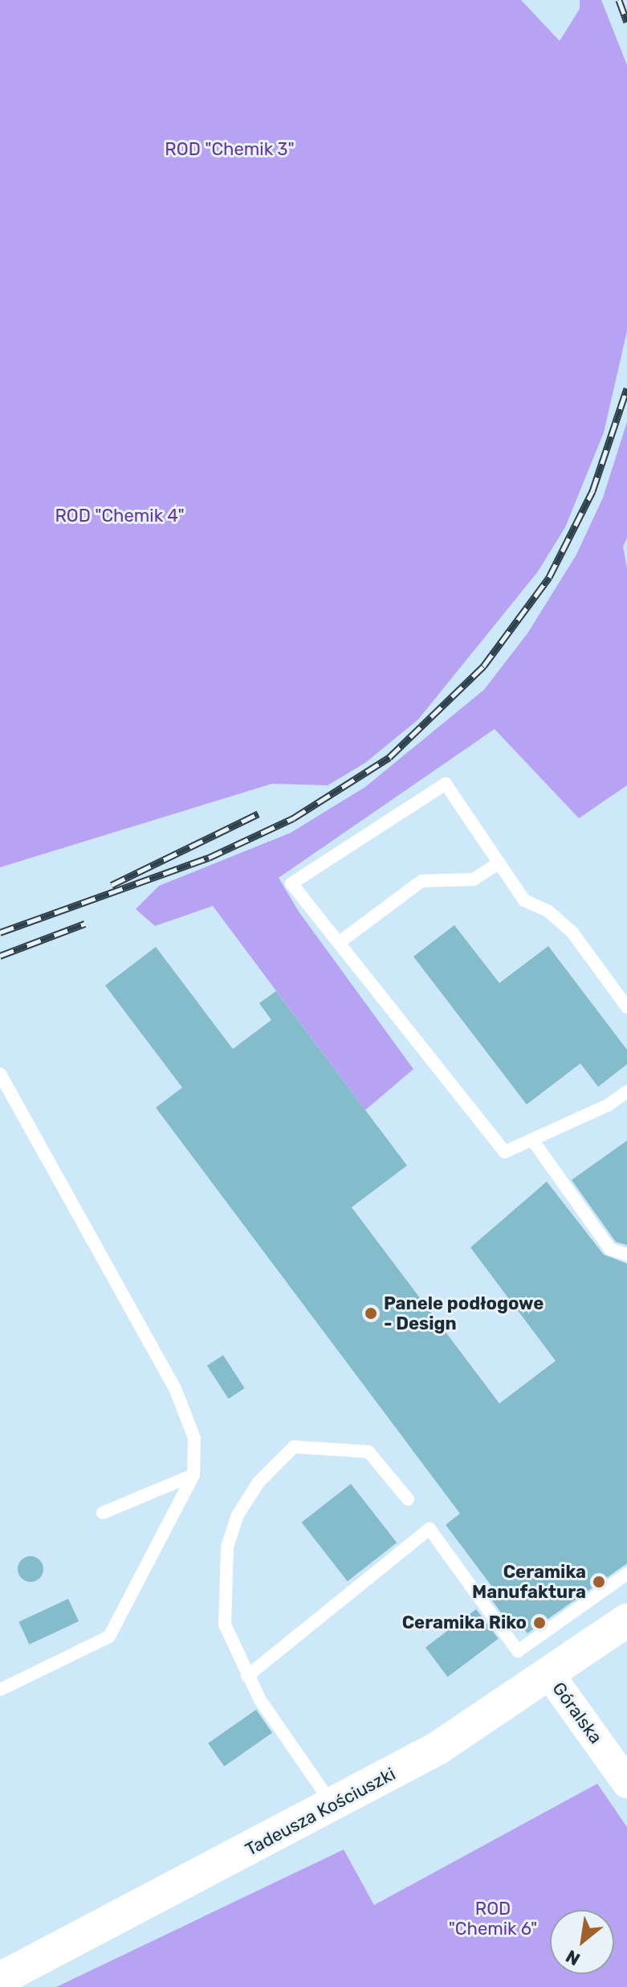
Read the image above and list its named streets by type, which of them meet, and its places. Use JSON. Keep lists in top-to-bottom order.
{
  "streets": {
    "main road": ["Tadeusza Kościuszki"],
    "street": ["Góralska"]
  },
  "crossings": [
    ["Góralska", "Tadeusza Kościuszki"]
  ],
  "parks": ["ROD \"Chemik 3\"", "ROD \"Chemik 4\"", "ROD \"Chemik 6\""],
  "places": ["Panele podłogowe - Design", "Ceramika Manufaktura", "Ceramika Riko"],
  "north": "bottom left"
}
